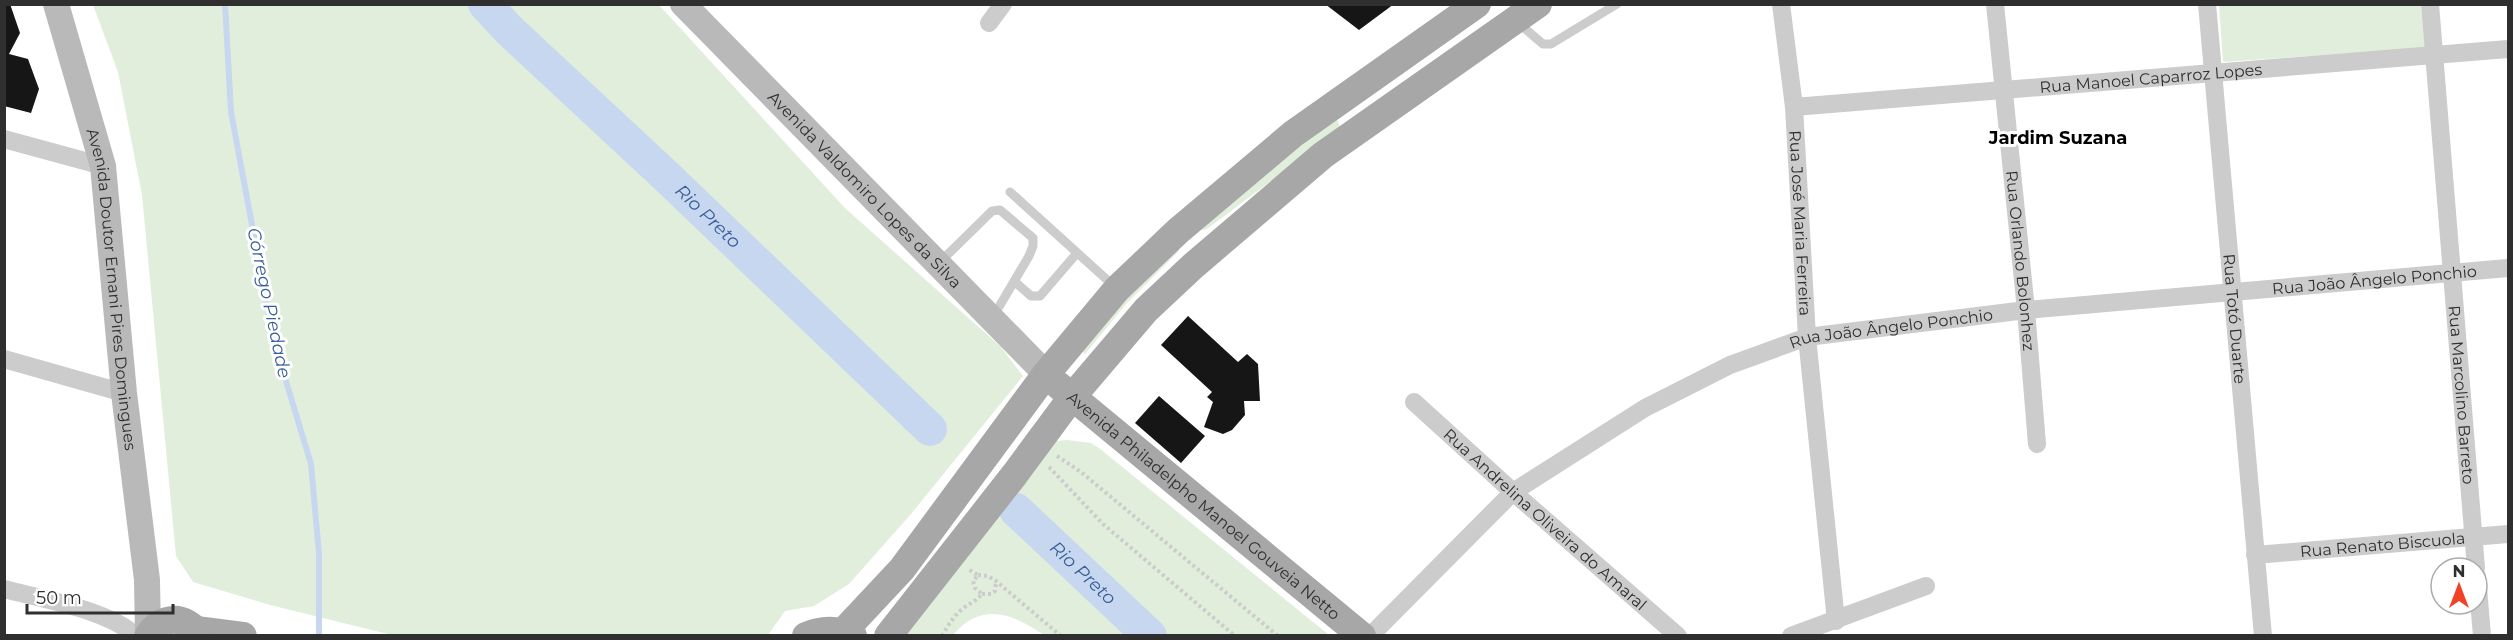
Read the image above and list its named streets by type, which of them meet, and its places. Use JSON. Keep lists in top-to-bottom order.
{
  "streets": {
    "main road": ["Avenida Valdomiro Lopes da Silva", "Avenida Doutor Ernani Pires Domingues", "Avenida Philadelpho Manoel Gouveia Netto"],
    "street": [
      "Rua Manoel Caparroz Lopes",
      "Rua José Maria Ferreira",
      "Rua Orlando Bolonhez",
      "Rua João Ângelo Ponchio",
      "Rua Totó Duarte",
      "Rua Marcolino Barreto",
      "Rua Andrelina Oliveira do Amaral",
      "Rua Renato Biscuola"
    ]
  },
  "crossings": [
    ["Rua Manoel Caparroz Lopes", "Rua José Maria Ferreira"],
    ["Rua Manoel Caparroz Lopes", "Rua Orlando Bolonhez"],
    ["Rua Manoel Caparroz Lopes", "Rua Totó Duarte"],
    ["Rua Manoel Caparroz Lopes", "Rua Marcolino Barreto"],
    ["Avenida Valdomiro Lopes da Silva", "Avenida Philadelpho Manoel Gouveia Netto"],
    ["Rua José Maria Ferreira", "Rua João Ângelo Ponchio"],
    ["Rua Orlando Bolonhez", "Rua João Ângelo Ponchio"],
    ["Rua João Ângelo Ponchio", "Rua Totó Duarte"],
    ["Rua João Ângelo Ponchio", "Rua Marcolino Barreto"],
    ["Rua João Ângelo Ponchio", "Rua Andrelina Oliveira do Amaral"],
    ["Rua Totó Duarte", "Rua Renato Biscuola"],
    ["Rua Marcolino Barreto", "Rua Renato Biscuola"]
  ],
  "districts": ["Jardim Suzana"],
  "water": ["Rio Preto", "Córrego Piedade"],
  "scale_bar": "50 m",
  "north": "top"
}
